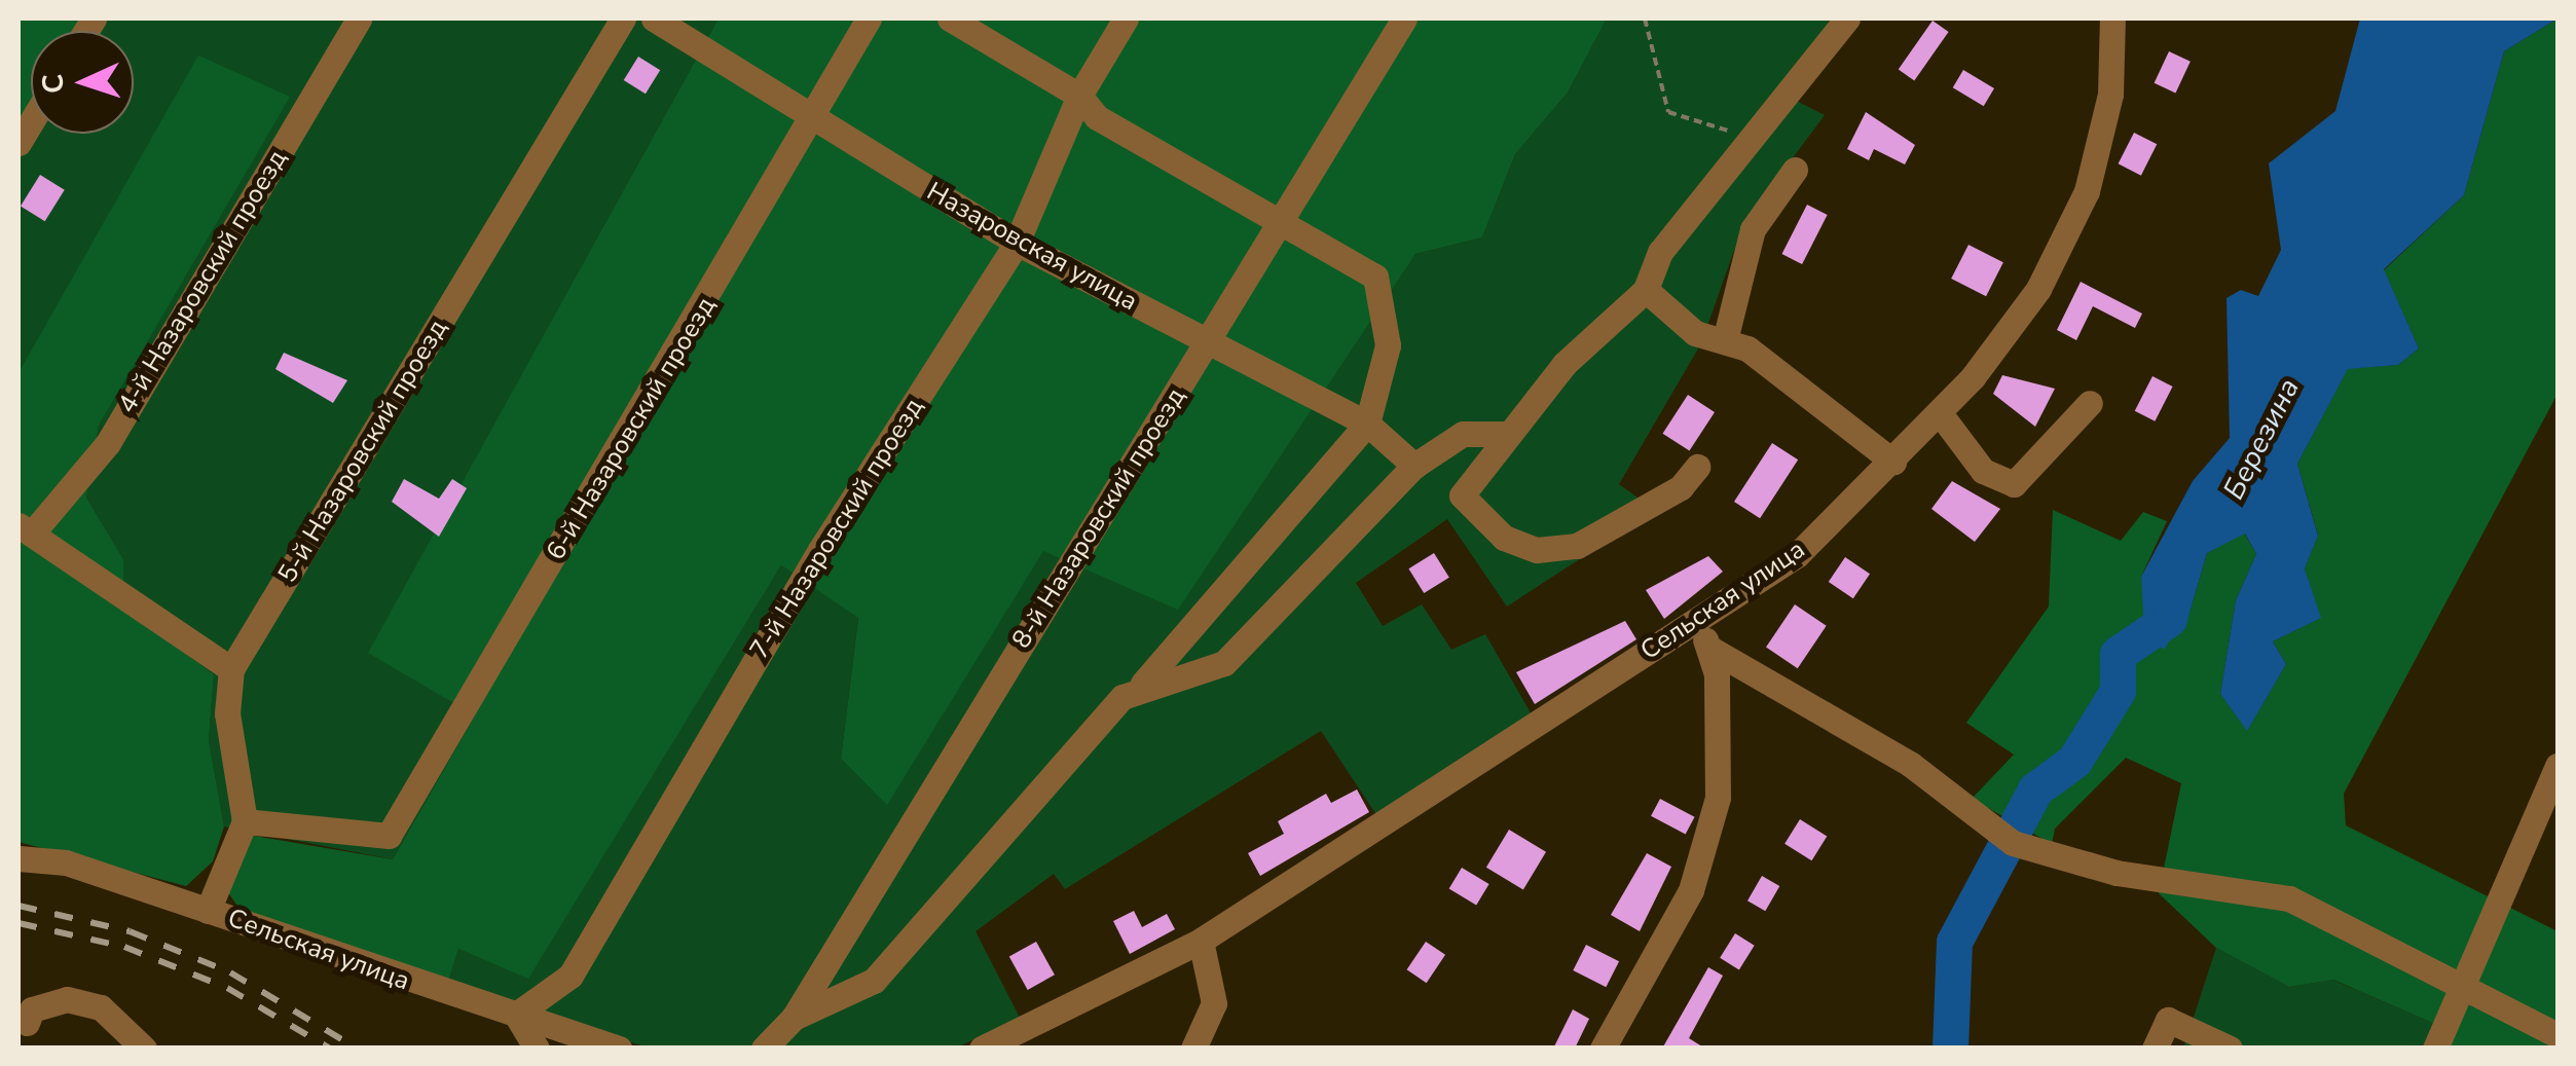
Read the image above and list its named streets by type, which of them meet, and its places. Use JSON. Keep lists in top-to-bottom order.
{
  "streets": {
    "street": [
      "Назаровская улица",
      "4-й Назаровский проезд",
      "6-й Назаровский проезд",
      "5-й Назаровский проезд",
      "8-й Назаровский проезд",
      "7-й Назаровский проезд",
      "Сельская улица"
    ]
  },
  "crossings": [
    ["Назаровская улица", "6-й Назаровский проезд"],
    ["Назаровская улица", "8-й Назаровский проезд"],
    ["Назаровская улица", "7-й Назаровский проезд"],
    ["6-й Назаровский проезд", "5-й Назаровский проезд"],
    ["7-й Назаровский проезд", "Сельская улица"]
  ],
  "water": ["Березина"],
  "north": "left"
}
